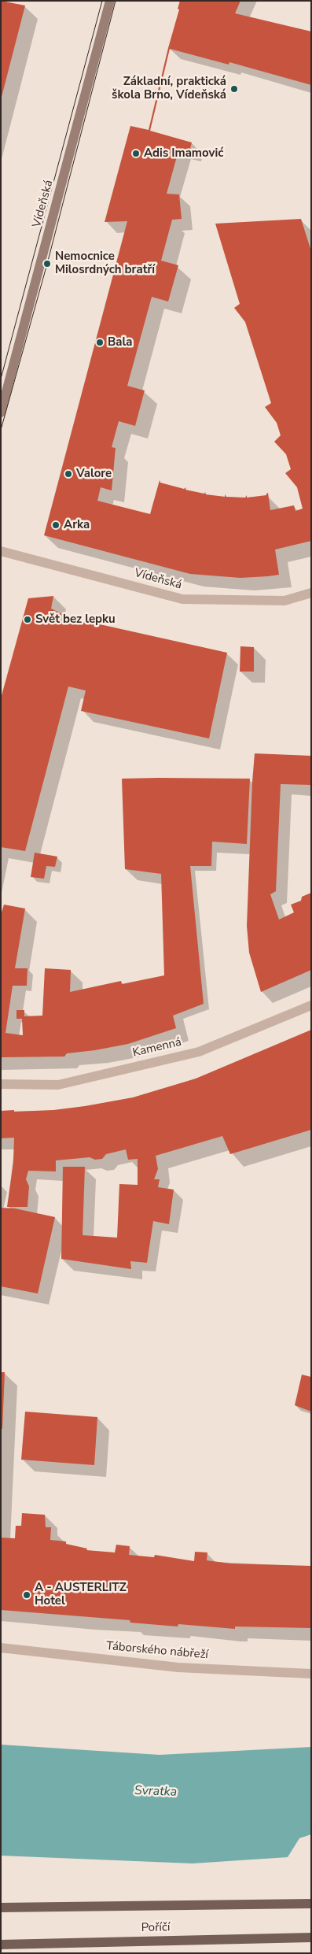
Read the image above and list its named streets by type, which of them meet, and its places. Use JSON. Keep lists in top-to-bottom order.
{
  "streets": {
    "main road": ["Vídeňská", "Poříčí"],
    "street": ["Kamenná", "Táborského nábřeží"]
  },
  "water": ["Svratka"],
  "places": [
    "Základní, praktická škola Brno, Vídeňská",
    "Adis Imamović",
    "Nemocnice Milosrdných bratří",
    "Bala",
    "Valore",
    "Arka",
    "Svět bez lepku",
    "A - AUSTERLITZ Hotel"
  ]
}
